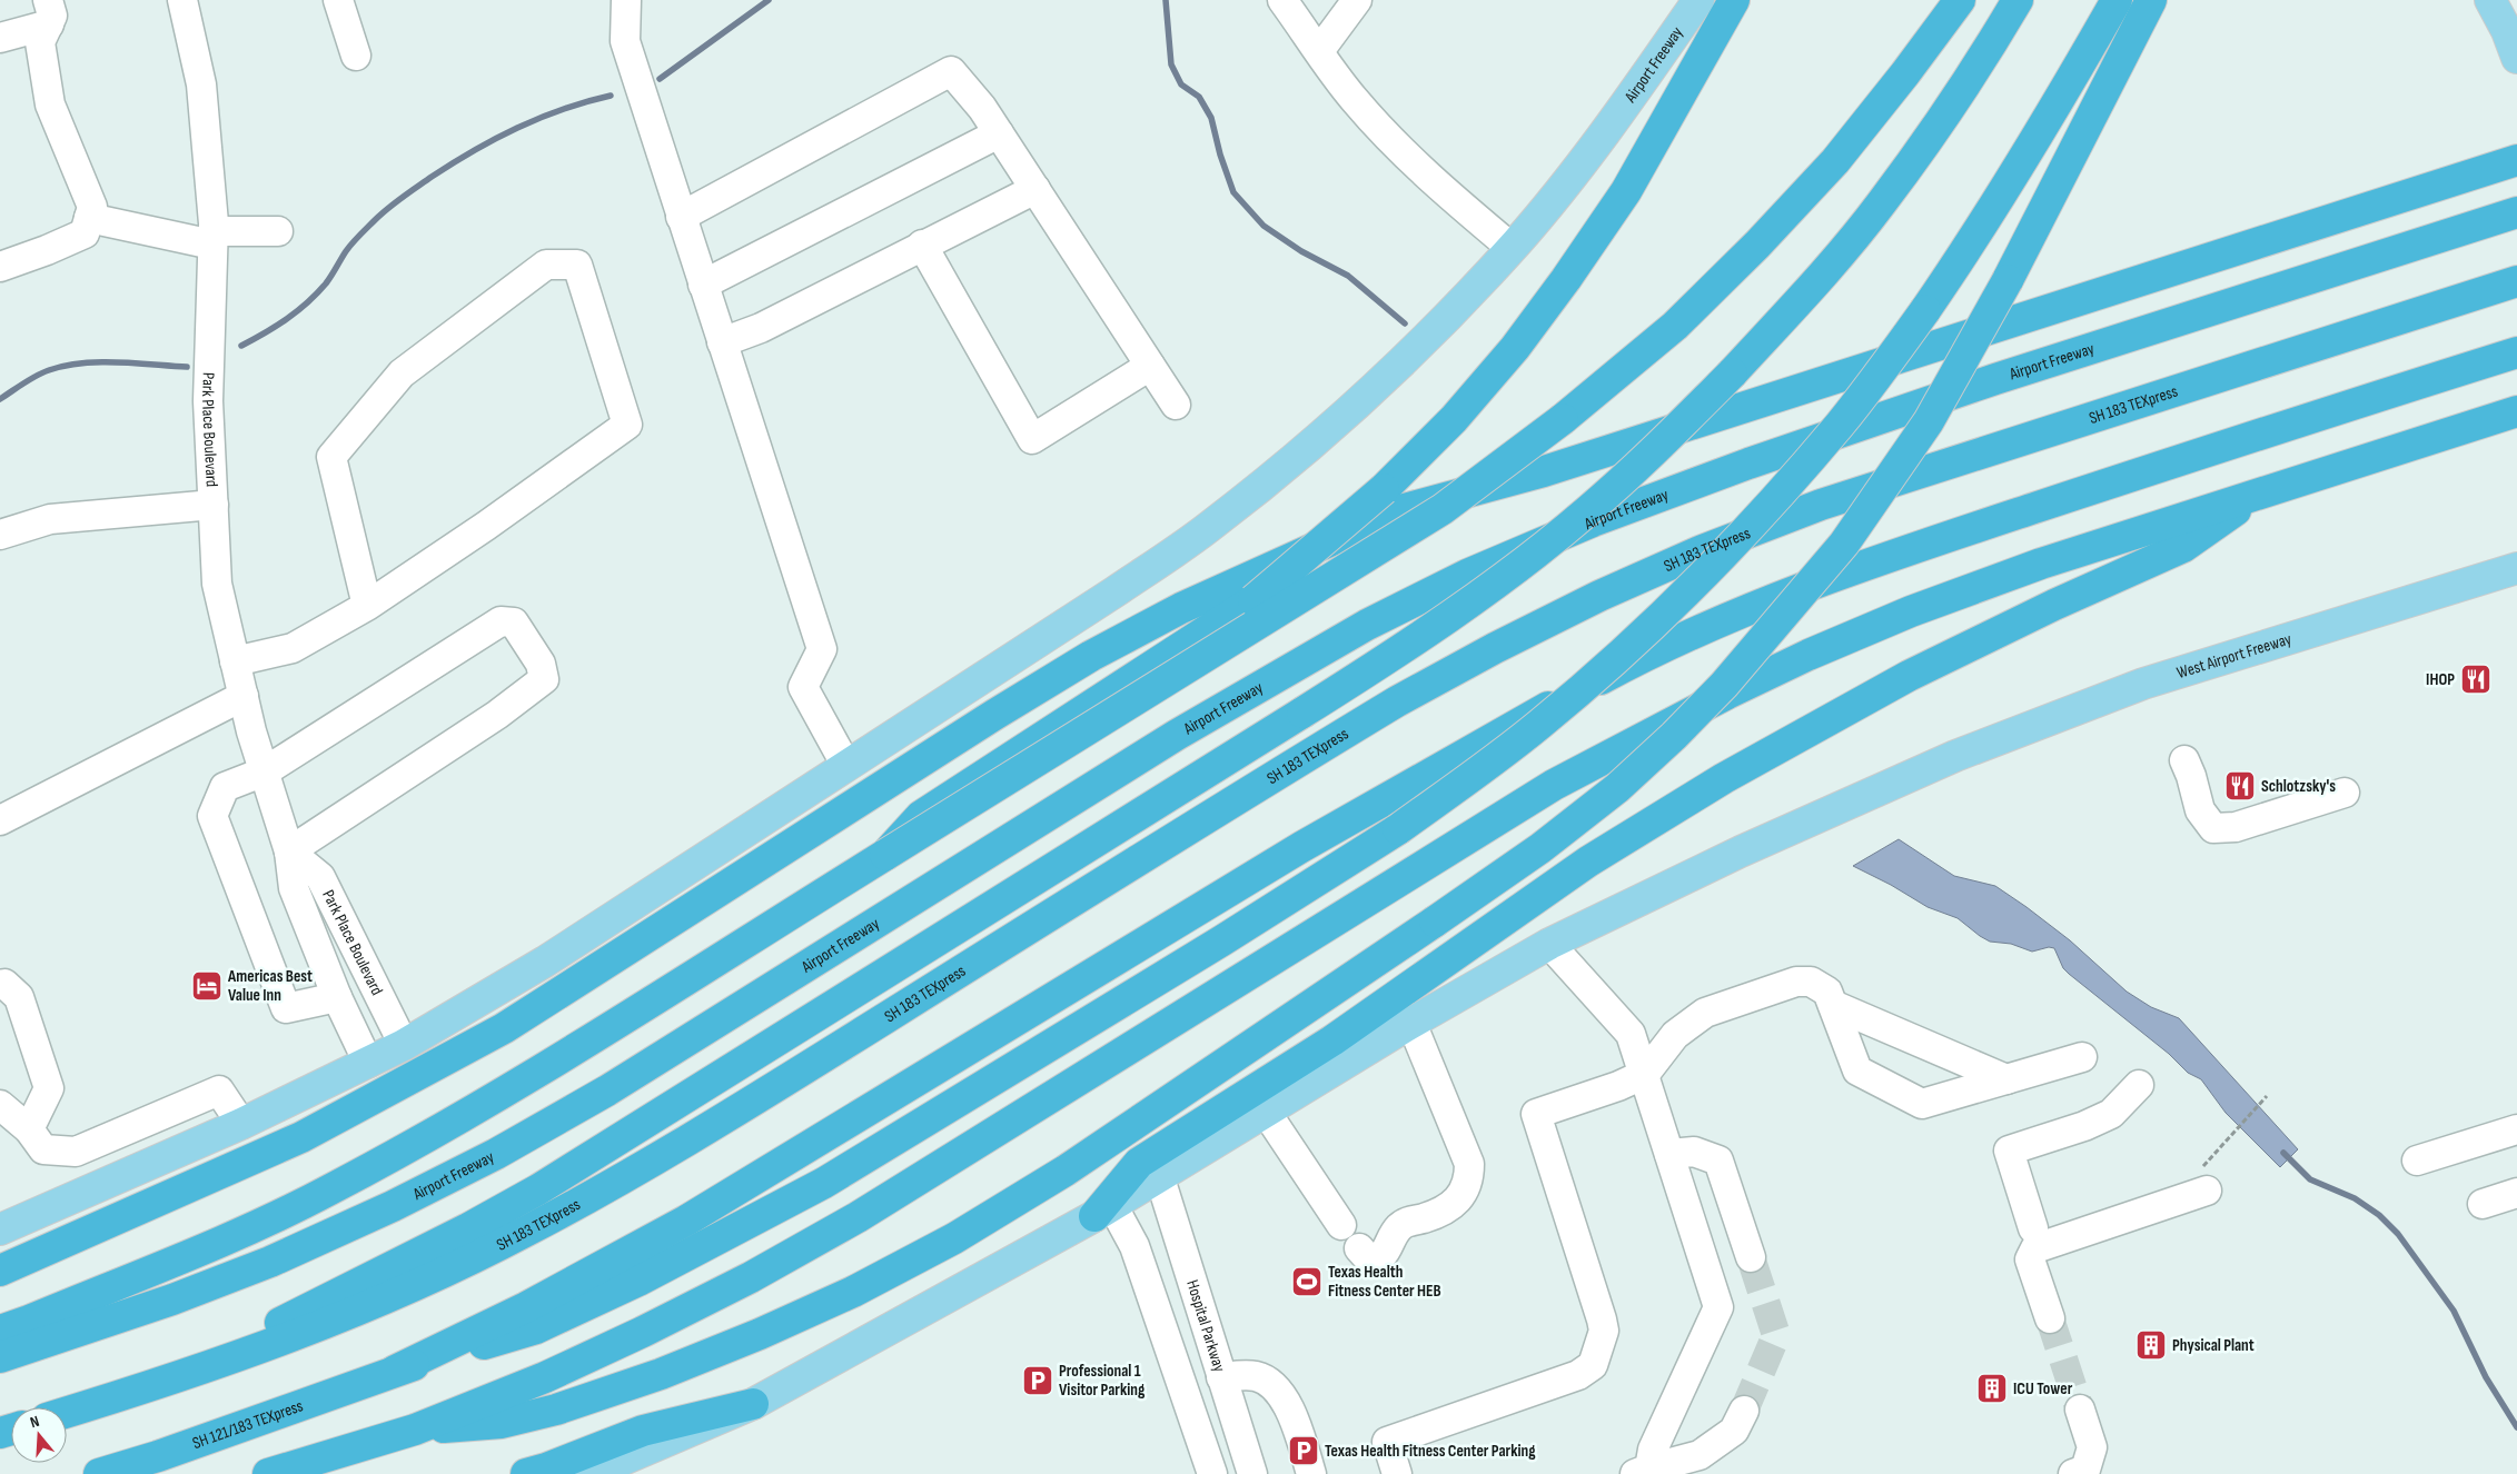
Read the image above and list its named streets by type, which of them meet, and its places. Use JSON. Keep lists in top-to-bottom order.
{
  "streets": {
    "highway": ["Airport Freeway", "SH 183 TEXpress", "SH 121/183 TEXpress"],
    "main road": ["West Airport Freeway"],
    "street": ["Park Place Boulevard", "Hospital Parkway"]
  },
  "crossings": [
    ["Airport Freeway", "Park Place Boulevard"]
  ],
  "places": {
    "restaurant": ["IHOP", "Schlotzsky's"],
    "hotel": ["Americas Best Value Inn"],
    "sports": ["Texas Health Fitness Center HEB"],
    "building": ["Physical Plant", "ICU Tower"],
    "parking": ["Professional 1 Visitor Parking", "Texas Health Fitness Center Parking"]
  },
  "north": "top"
}
